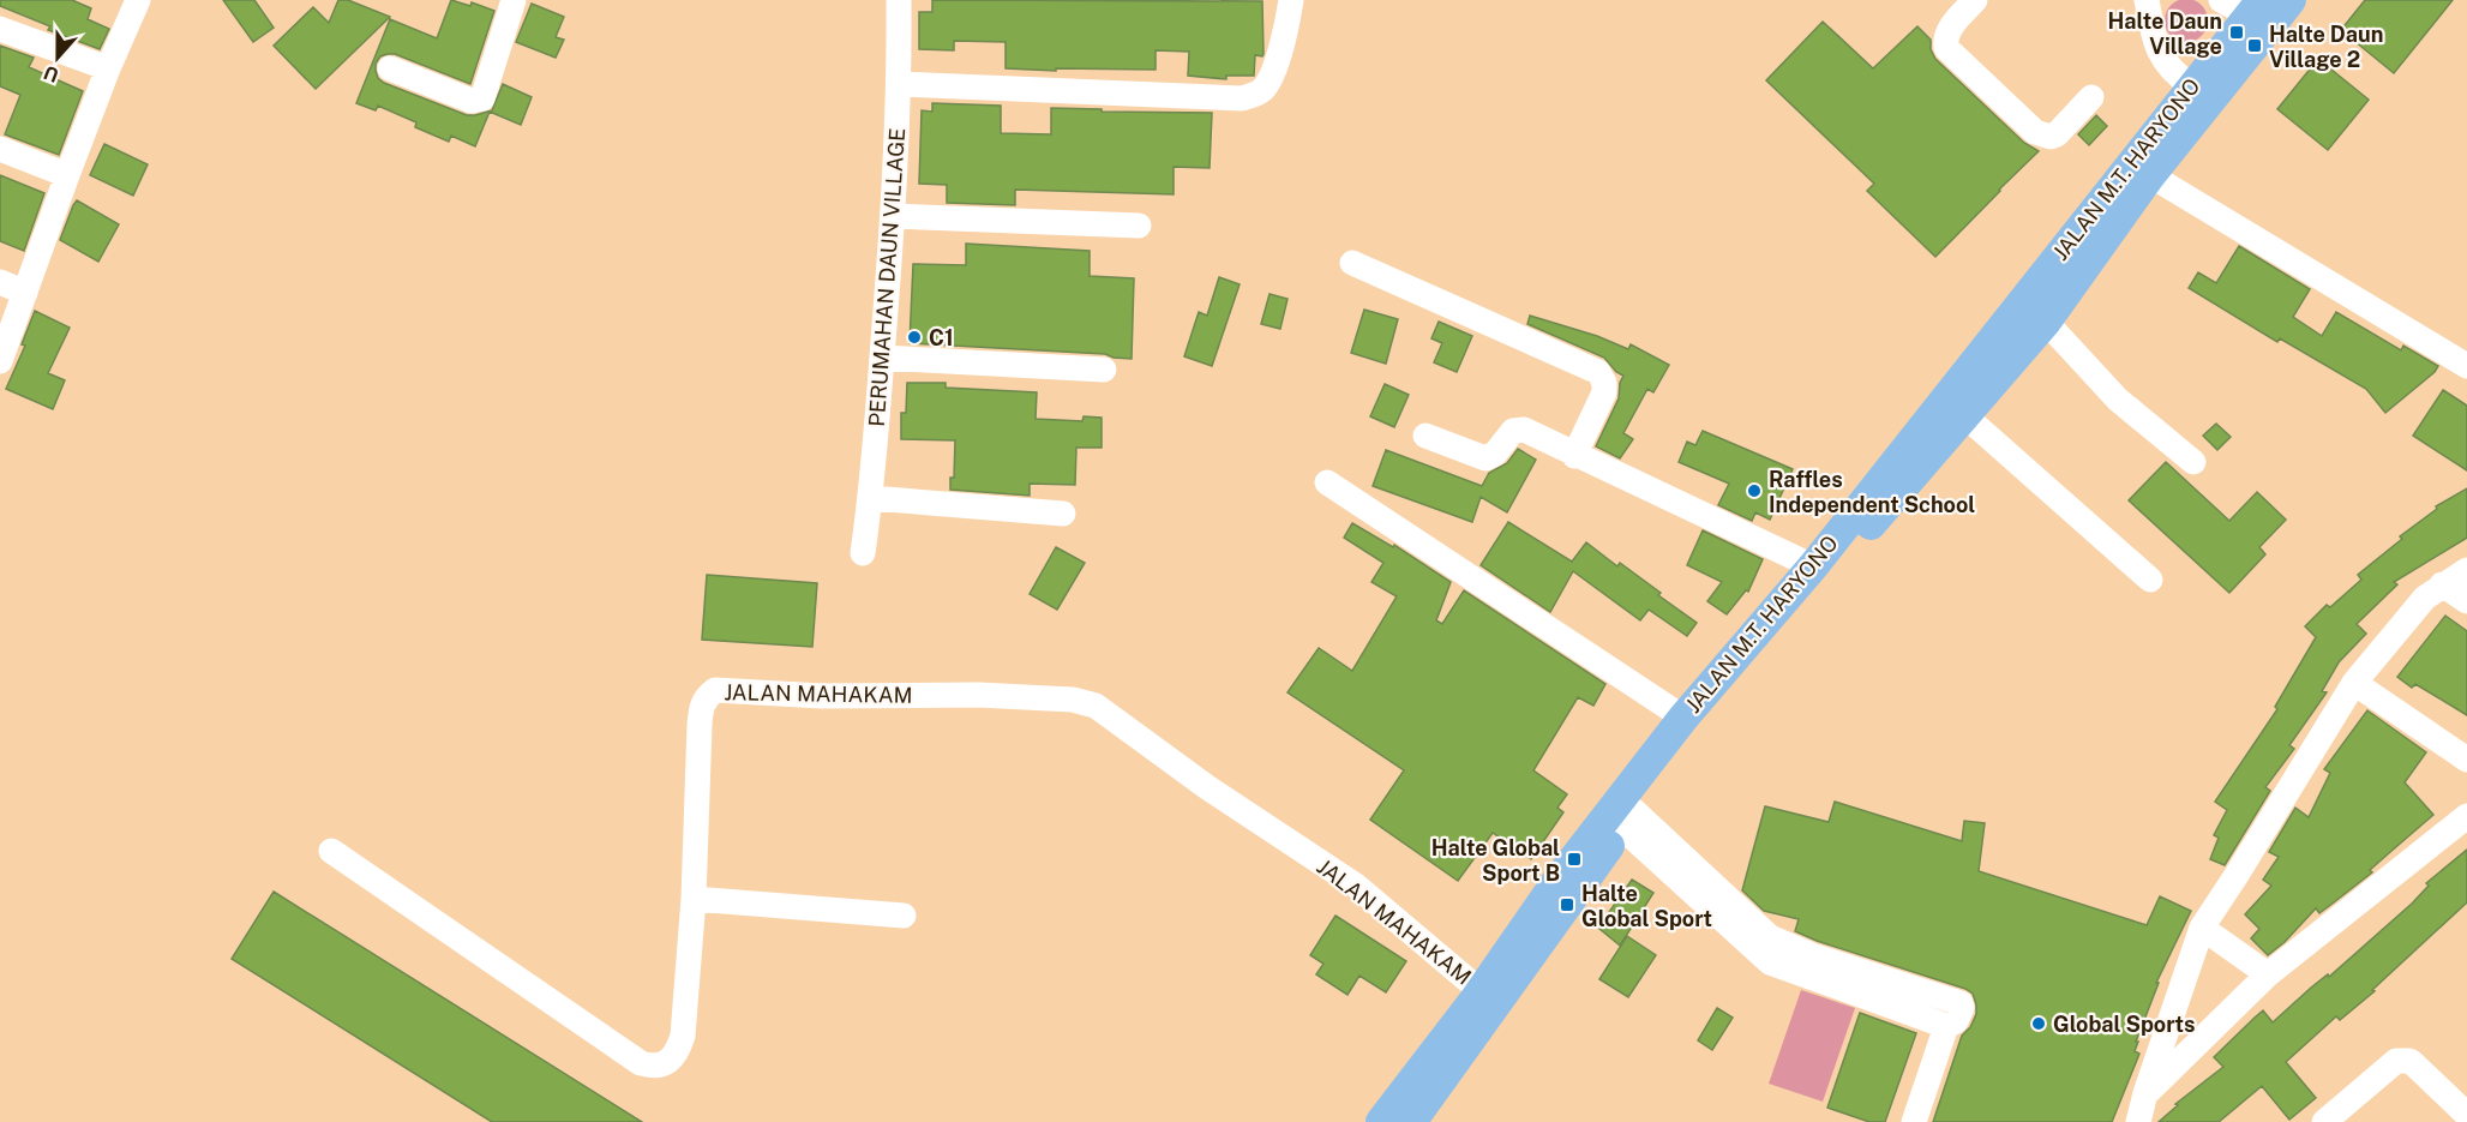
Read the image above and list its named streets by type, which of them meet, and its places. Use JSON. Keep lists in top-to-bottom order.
{
  "streets": {
    "main road": ["JALAN M.T. HARYONO"],
    "street": ["PERUMAHAN DAUN VILLAGE", "JALAN MAHAKAM"]
  },
  "crossings": [
    ["JALAN M.T. HARYONO", "JALAN MAHAKAM"]
  ],
  "places": {
    "transit": [
      "Halte Daun Village",
      "Halte Daun Village 2",
      "Halte Global Sport B",
      "Halte Global Sport"
    ],
    "other": ["C1", "Raffles Independent School", "Global Sports"]
  },
  "north": "bottom"
}
